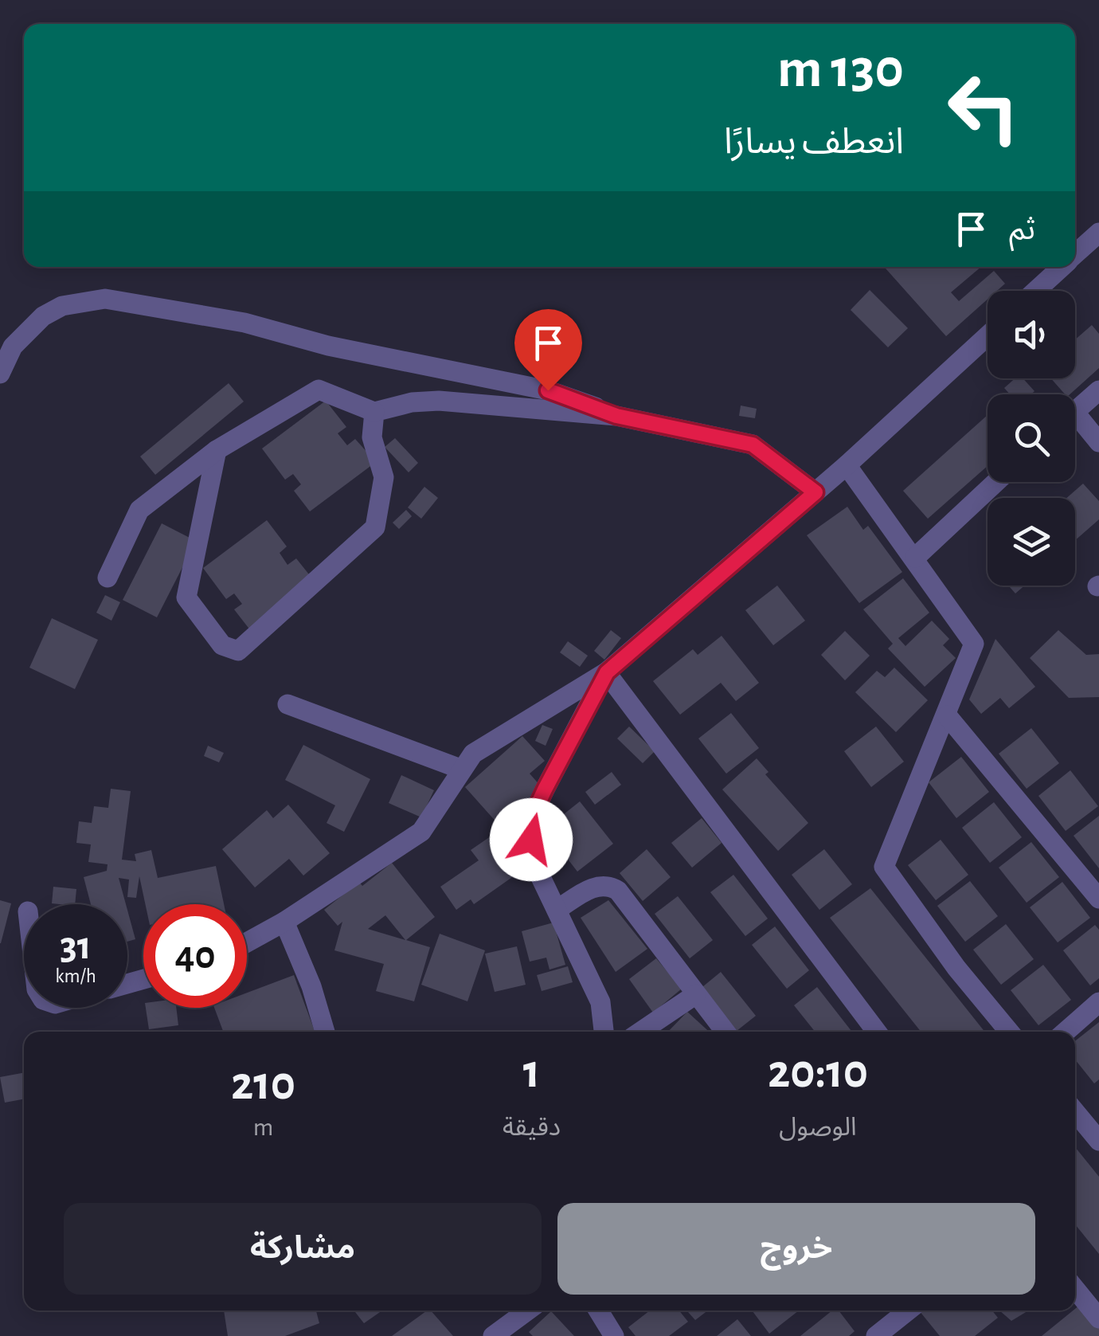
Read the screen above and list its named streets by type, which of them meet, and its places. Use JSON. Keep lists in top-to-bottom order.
{
  "page": {
    "turn": ["130 m", "انعطف يسارًا"],
    "then": "ثم",
    "speed": "31 km/h",
    "limit": "40",
    "eta": [
      "20:10",
      "الوصول",
      "1",
      "دقيقة",
      "210",
      "m"
    ],
    "buttons": ["خروج", "مشاركة"]
  }
}
